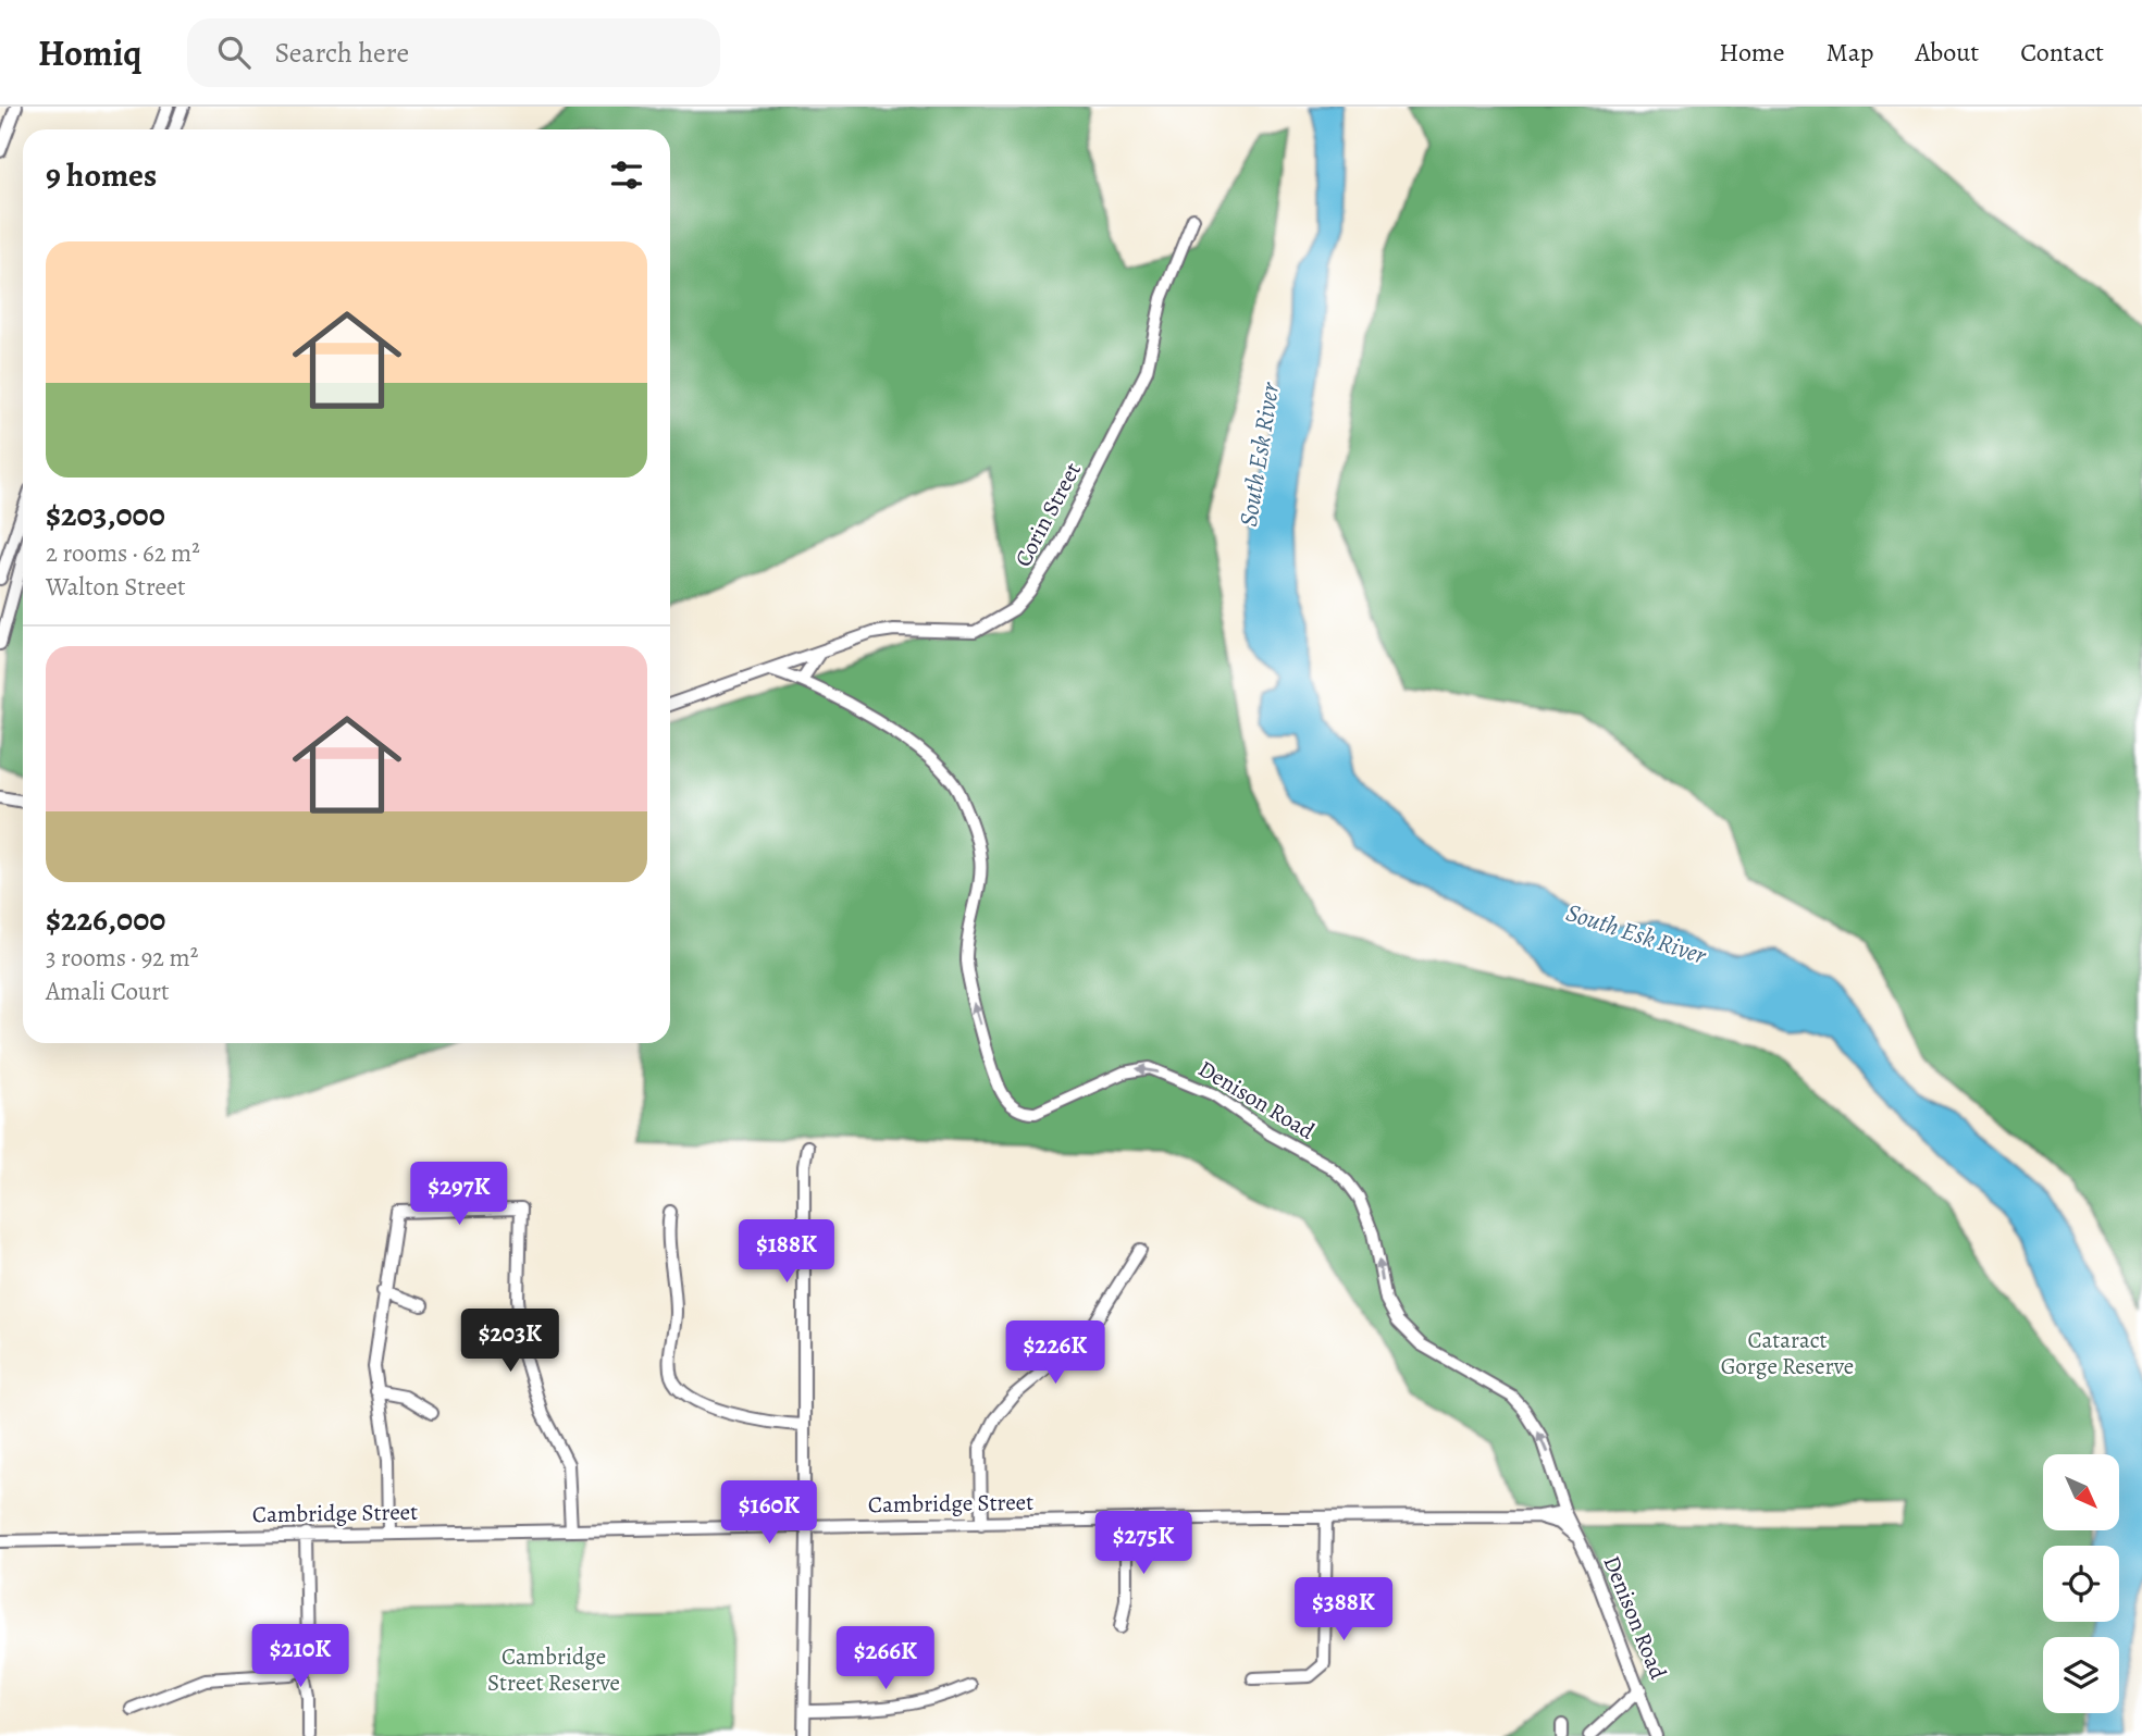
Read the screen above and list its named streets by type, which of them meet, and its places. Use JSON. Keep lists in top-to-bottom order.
{
  "streets": {
    "street": ["Corin Street", "Denison Road", "Cambridge Street"]
  },
  "crossings": [
    ["Corin Street", "Denison Road"],
    ["Denison Road", "Cambridge Street"]
  ],
  "one_way": ["Denison Road"],
  "water": ["South Esk River"],
  "parks": ["Cataract Gorge Reserve", "Cambridge Street Reserve"],
  "north": "bottom right",
  "page": {
    "header": "Homiq",
    "search": "Search here",
    "nav": [
      "Home",
      "Map",
      "About",
      "Contact"
    ],
    "heading": "9 homes",
    "list": [
      {
        "name": "$203,000",
        "note": "2 rooms · 62 m² · Walton Street"
      },
      {
        "name": "$226,000",
        "note": "3 rooms · 92 m² · Amali Court"
      }
    ],
    "price": [
      "$297K",
      "$188K",
      "$203K",
      "$226K",
      "$160K",
      "$275K",
      "$388K",
      "$210K",
      "$266K"
    ]
  }
}
